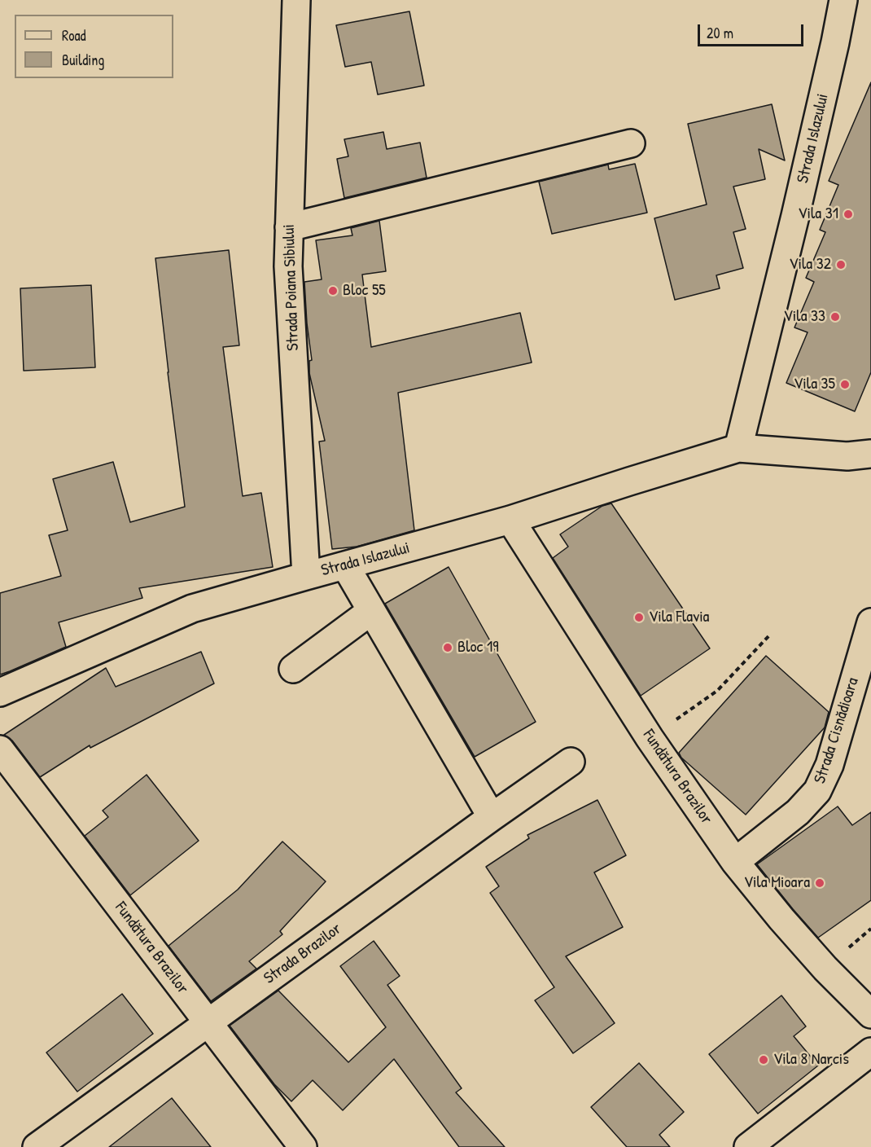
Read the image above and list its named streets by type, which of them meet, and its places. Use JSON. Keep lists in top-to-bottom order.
{
  "streets": {
    "street": [
      "Strada Islazului",
      "Strada Poiana Sibiului",
      "Strada Cisnădioara",
      "Fundătura Brazilor",
      "Strada Brazilor"
    ]
  },
  "crossings": [
    ["Strada Islazului", "Strada Poiana Sibiului"],
    ["Strada Islazului", "Fundătura Brazilor"],
    ["Strada Cisnădioara", "Fundătura Brazilor"],
    ["Fundătura Brazilor", "Strada Brazilor"]
  ],
  "places": [
    "Vila 31",
    "Vila 32",
    "Bloc 55",
    "Vila 33",
    "Vila 35",
    "Vila Flavia",
    "Bloc 19",
    "Vila Mioara",
    "Vila 8 Narcis"
  ],
  "legend": ["Road", "Building"],
  "scale_bar": "20 m"
}
